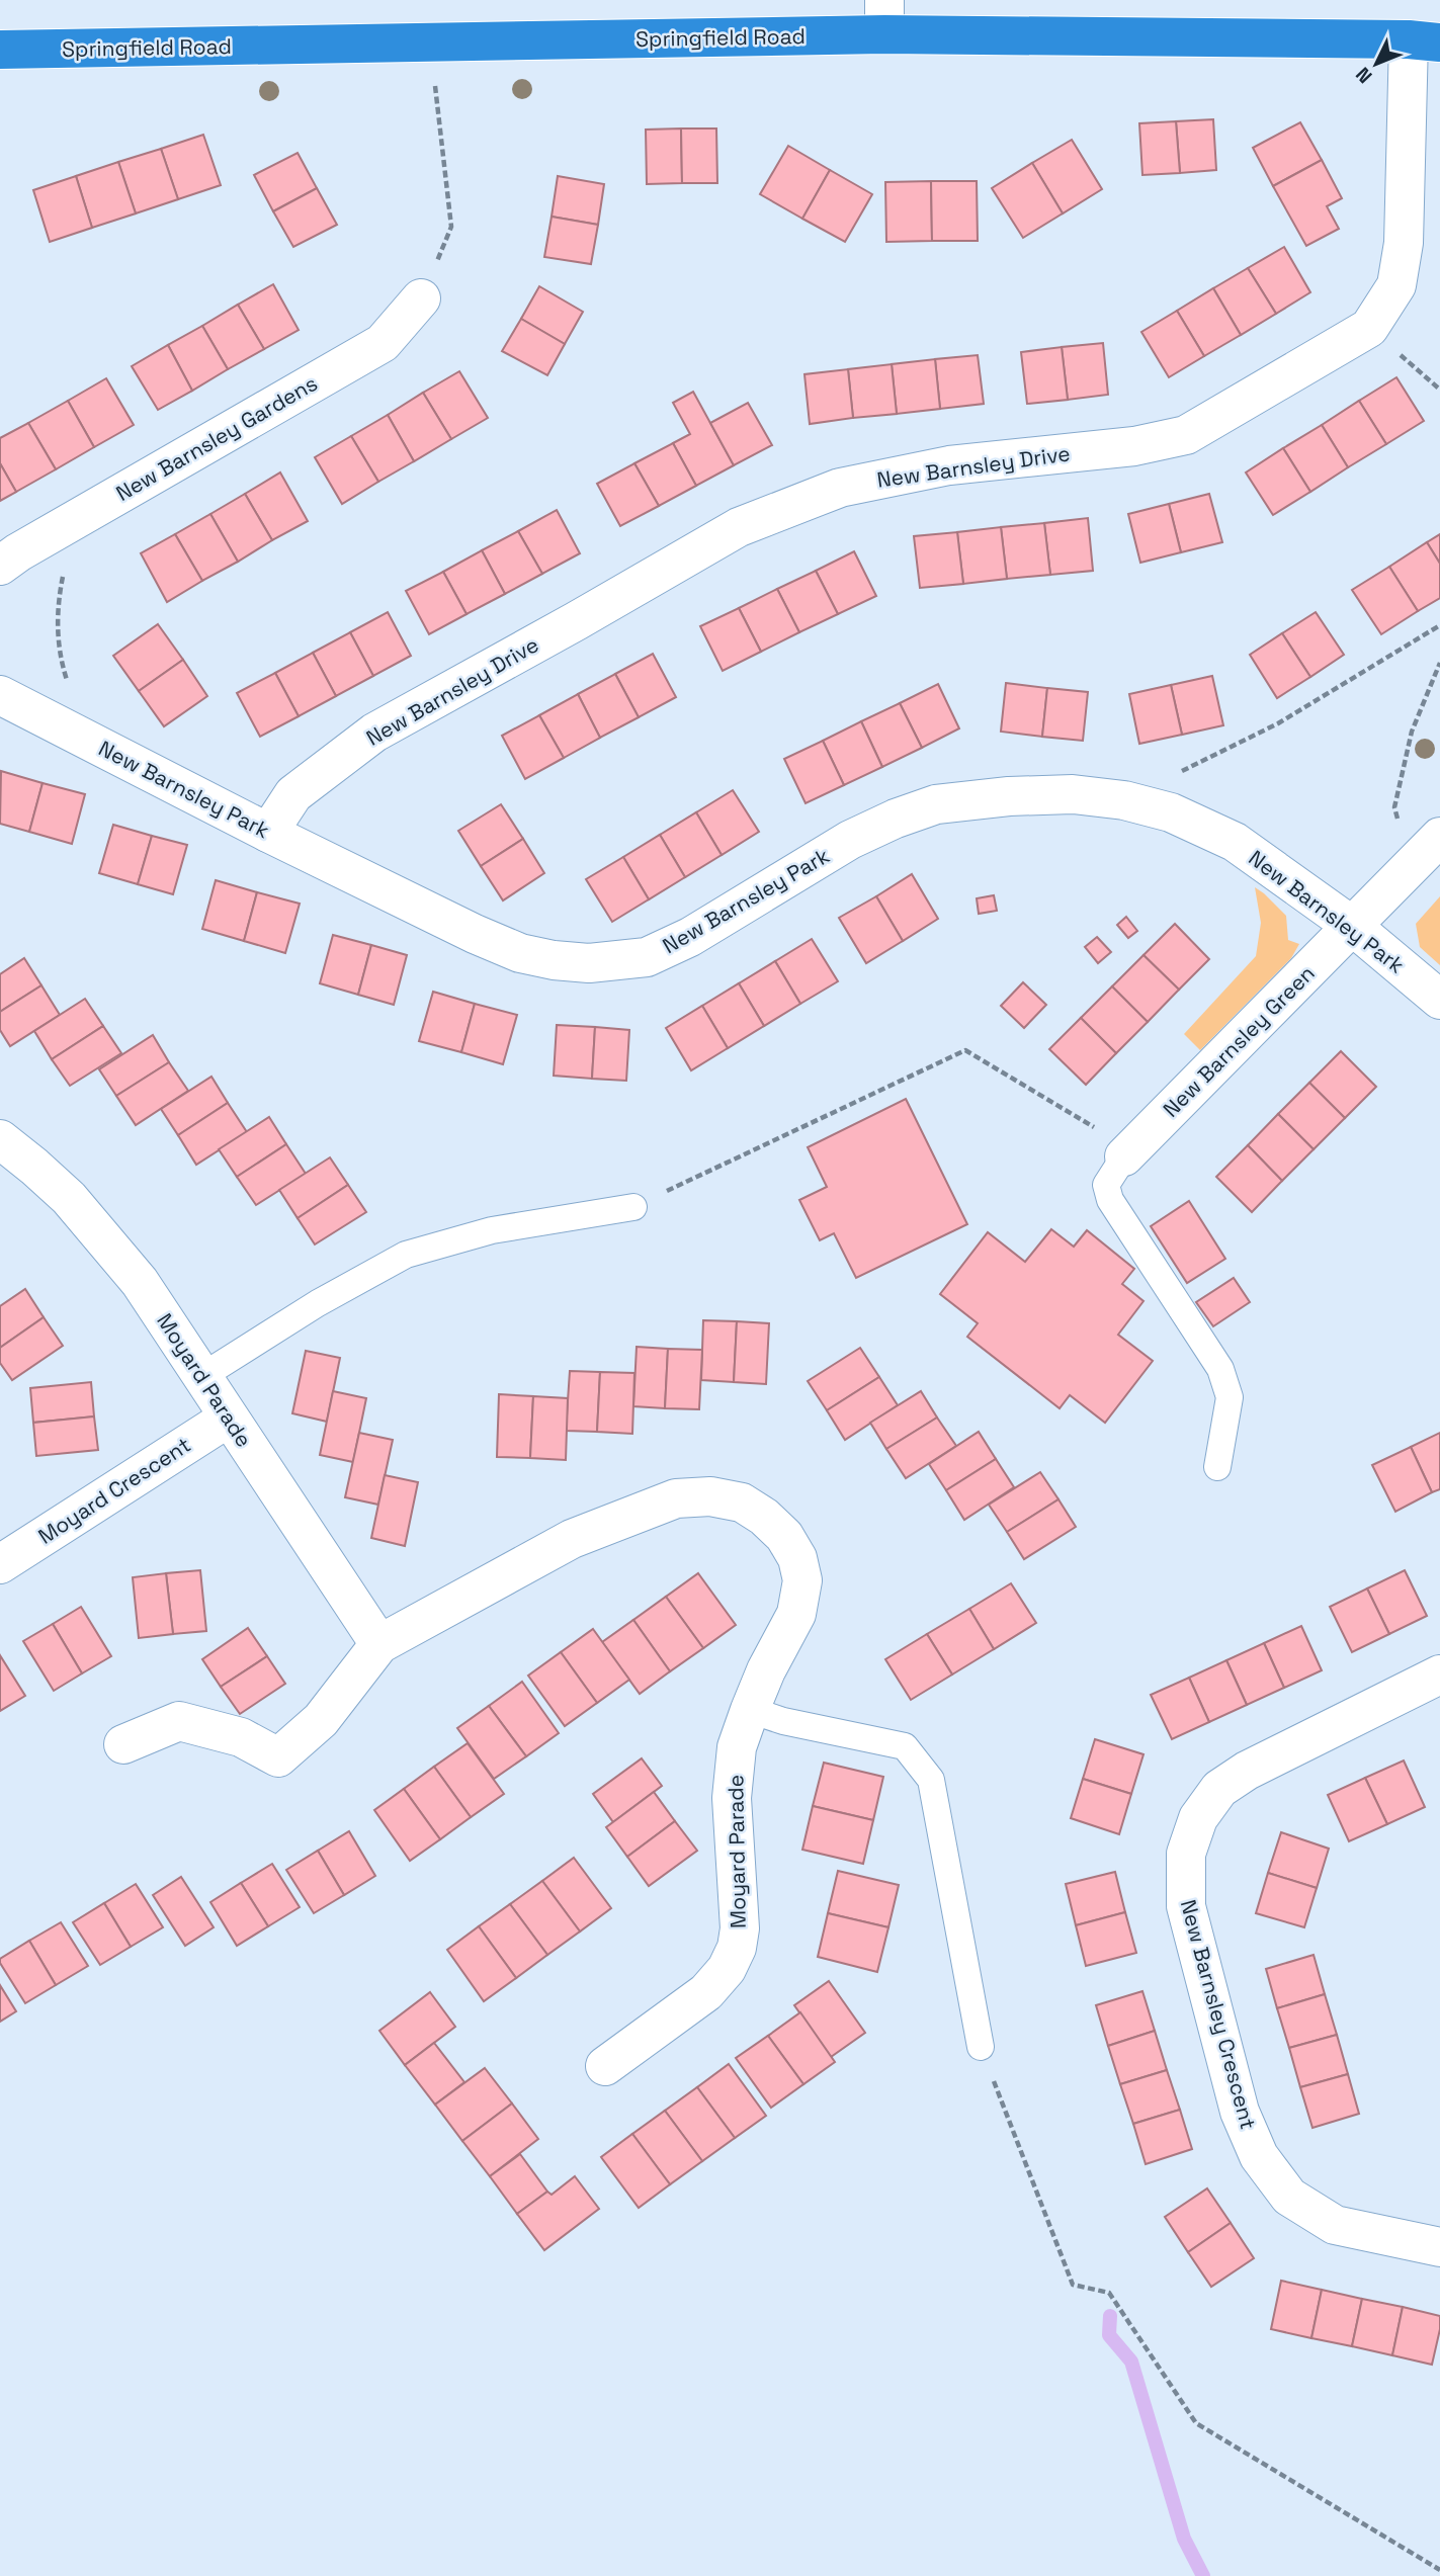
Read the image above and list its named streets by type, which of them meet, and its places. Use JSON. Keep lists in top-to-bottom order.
{
  "streets": {
    "highway": ["Springfield Road"],
    "street": [
      "New Barnsley Gardens",
      "New Barnsley Drive",
      "New Barnsley Park",
      "New Barnsley Green",
      "Moyard Parade",
      "Moyard Crescent",
      "New Barnsley Crescent"
    ]
  },
  "crossings": [
    ["Springfield Road", "New Barnsley Drive"],
    ["New Barnsley Drive", "New Barnsley Park"],
    ["New Barnsley Park", "New Barnsley Green"],
    ["Moyard Parade", "Moyard Crescent"]
  ],
  "north": "bottom left"
}
